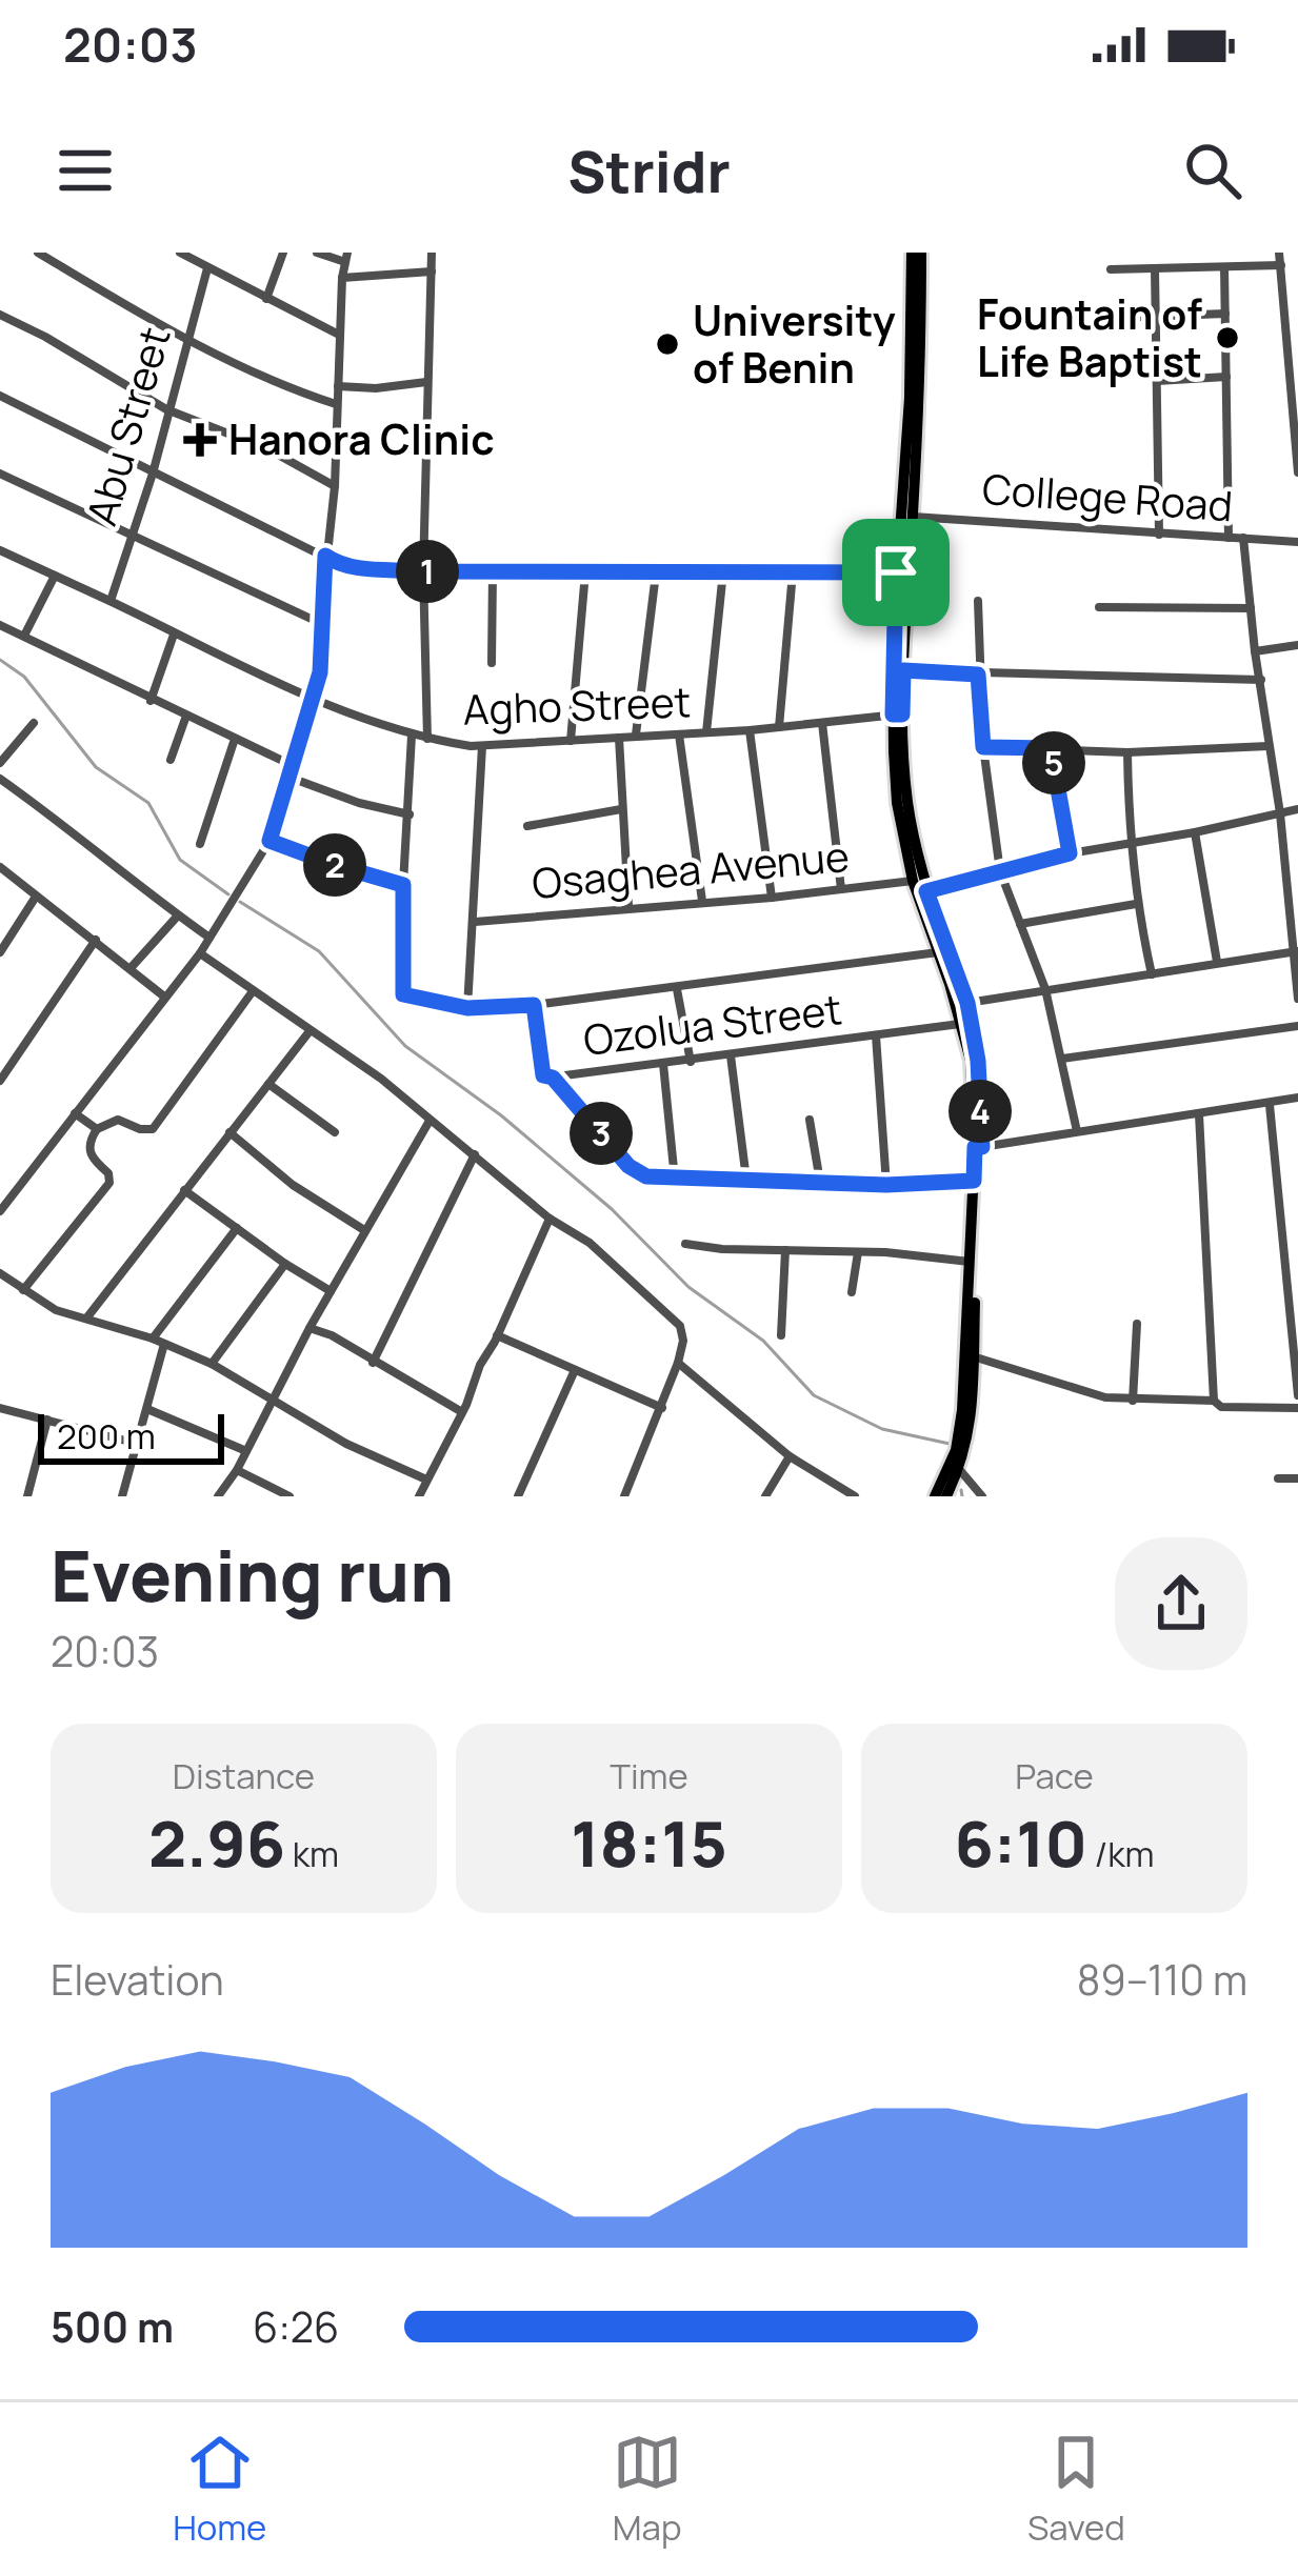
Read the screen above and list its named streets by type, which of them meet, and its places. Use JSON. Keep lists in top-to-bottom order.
{
  "streets": {
    "street": [
      "Abu Street",
      "College Road",
      "Agho Street",
      "Osaghea Avenue",
      "Ozolua Street"
    ]
  },
  "crossings": [
    ["Abu Street", "Agho Street"]
  ],
  "places": {
    "other": ["Fountain of Life Baptist", "University of Benin"],
    "health": ["Hanora Clinic"]
  },
  "scale_bar": "200 m",
  "page": {
    "status": "20:03",
    "header": "Stridr",
    "pins": [
      "1",
      "5",
      "2",
      "4",
      "3"
    ],
    "scale": "200 m",
    "heading": ["Evening run", "20:03"],
    "stats": [
      ["Distance", "2.96 km"],
      ["Time", "18:15"],
      ["Pace", "6:10 /km"]
    ],
    "chart": ["Elevation", "89–110 m"],
    "list": [
      {
        "name": "500 m",
        "note": "6:26"
      }
    ],
    "tabs": ["Home", "Map", "Saved"]
  }
}
